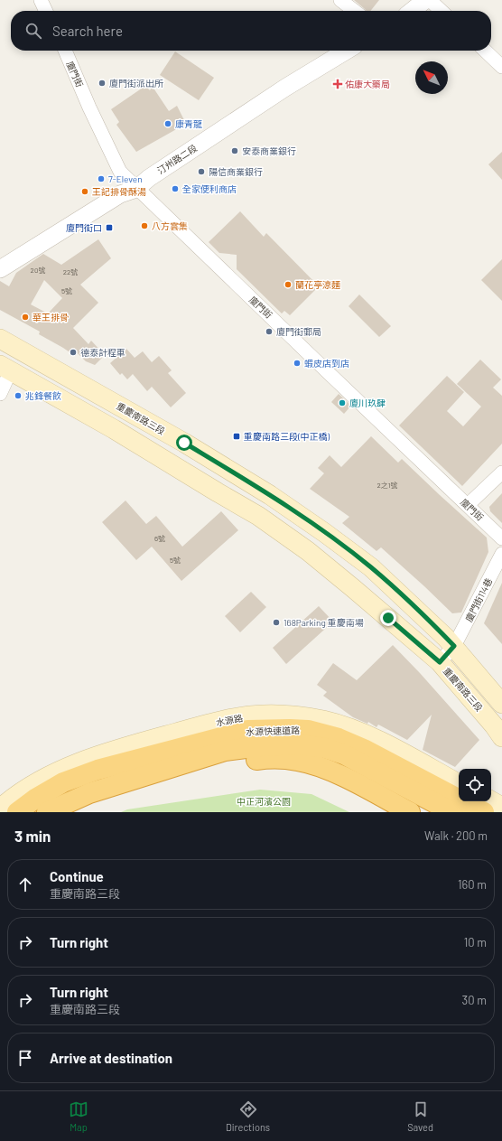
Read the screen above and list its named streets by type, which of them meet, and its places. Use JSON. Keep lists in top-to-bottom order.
{
  "streets": {
    "highway": ["水源快速道路"],
    "main road": ["重慶南路三段", "水源路"],
    "street": ["廈門街", "汀州路二段", "廈門街114巷"]
  },
  "crossings": [
    ["廈門街", "汀州路二段"],
    ["重慶南路三段", "廈門街114巷"]
  ],
  "parks": ["中正河濱公園"],
  "places": {
    "other": [
      "廈門街派出所",
      "康青龍",
      "安泰商業銀行",
      "陽信商業銀行",
      "7-Eleven",
      "全家便利商店",
      "王記排骨酥湯",
      "八方雲集",
      "蘭花亭涼麵",
      "華王排骨",
      "廈門街郵局",
      "德泰計程車",
      "蝦皮店到店",
      "兆鋒餐飲",
      "廈川玖肆",
      "168Parking 重慶南場"
    ],
    "health": ["佑康大藥局"],
    "transit": ["廈門街口", "重慶南路三段(中正橋)"]
  },
  "house_numbers": [
    "20號",
    "22號",
    "5號",
    "2之1號",
    "6號",
    "5號"
  ],
  "north": "top left",
  "page": {
    "search": "Search here",
    "heading": ["3 min", "Walk · 200 m"],
    "list": [
      ["Continue", "重慶南路三段", "160 m"],
      ["Turn right", "10 m"],
      ["Turn right", "重慶南路三段", "30 m"],
      "Arrive at destination"
    ],
    "nav": ["Map", "Directions", "Saved"]
  }
}
